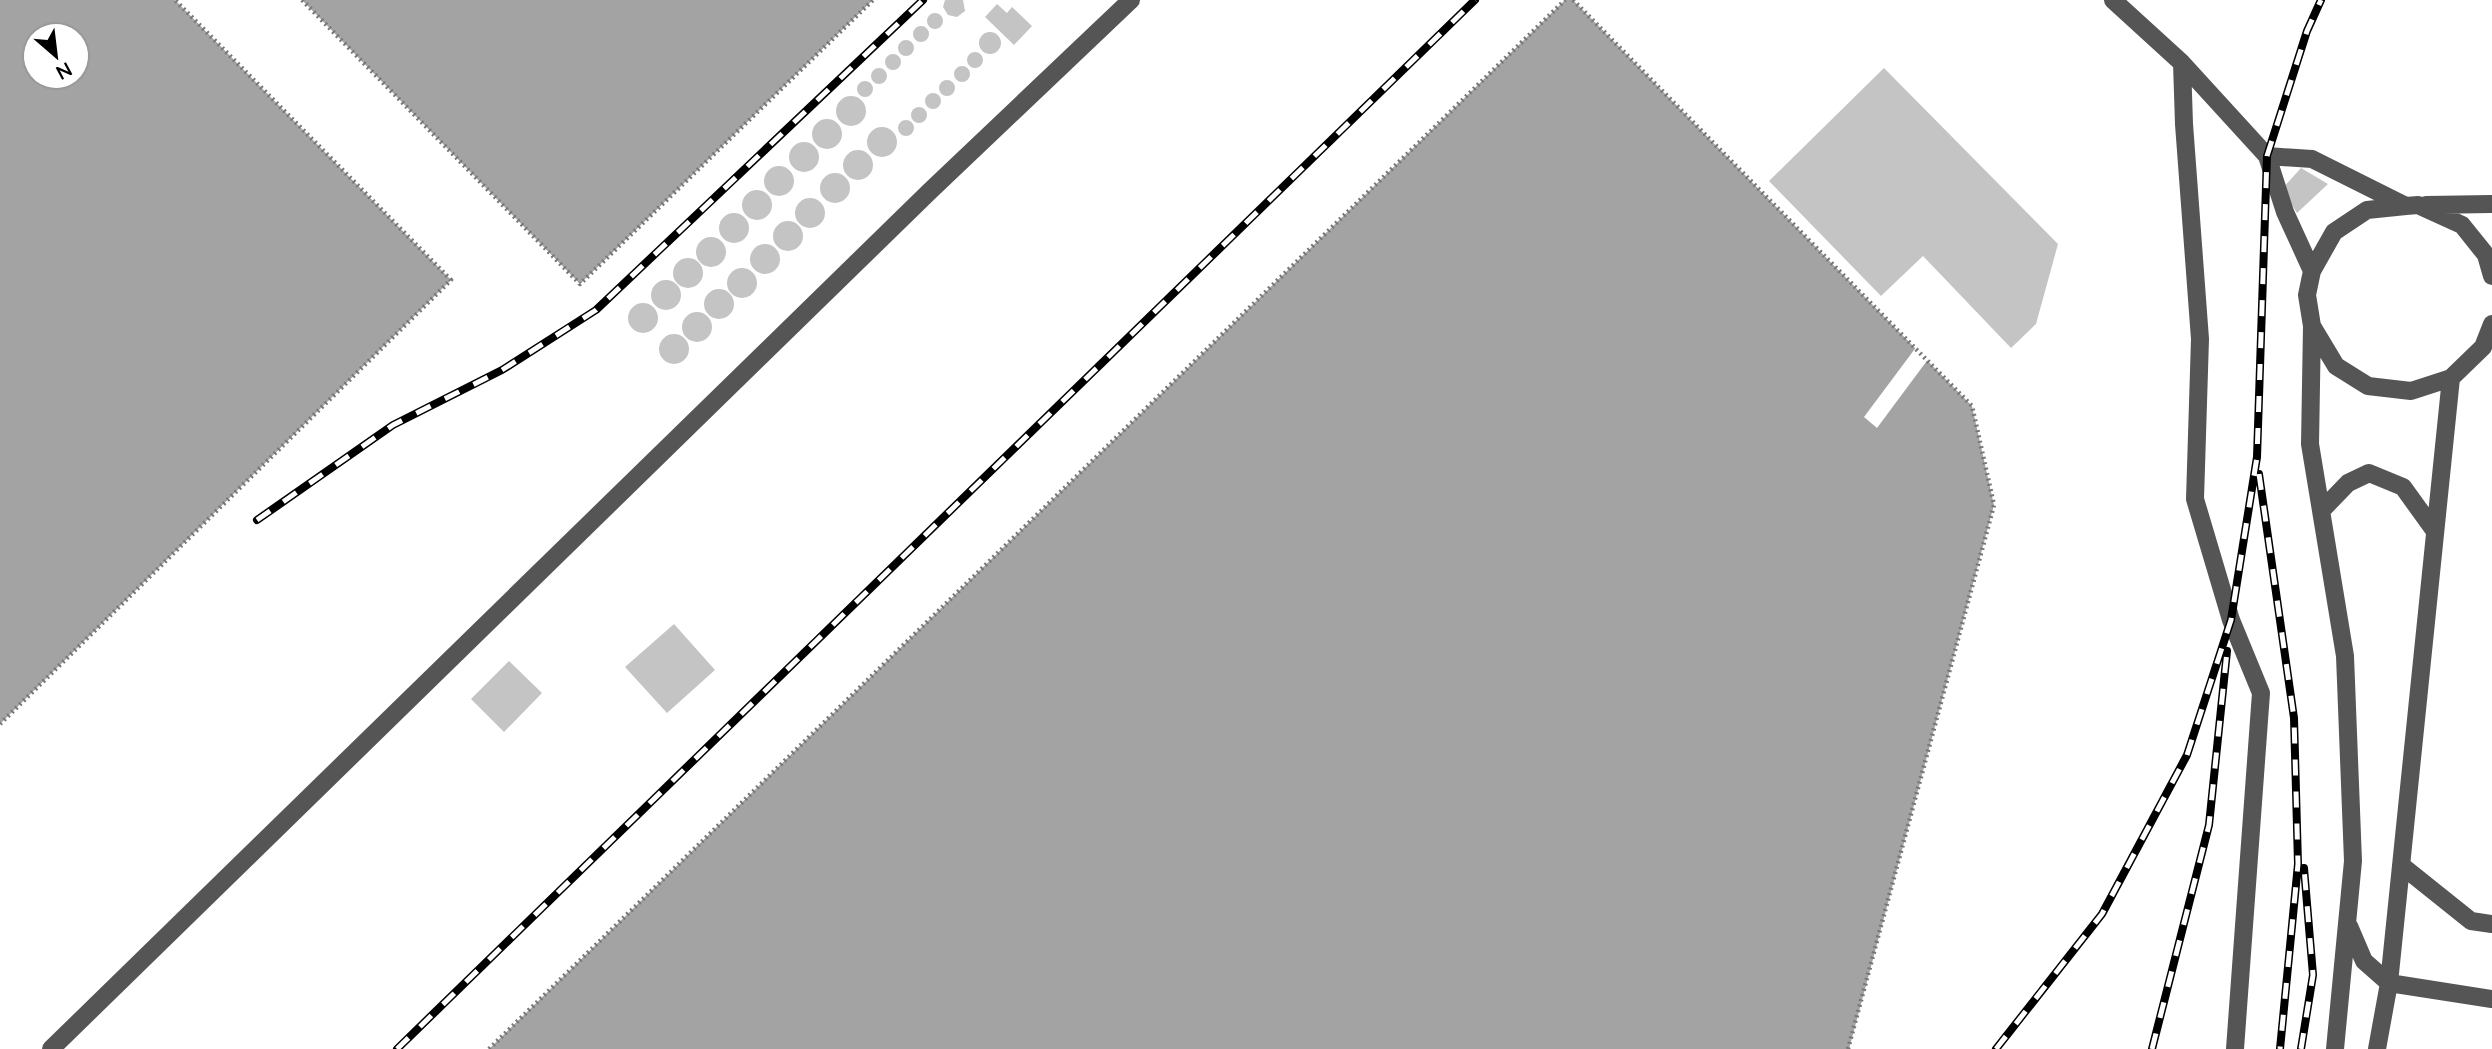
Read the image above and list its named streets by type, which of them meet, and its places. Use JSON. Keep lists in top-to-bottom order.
{
  "north": "bottom right"
}
